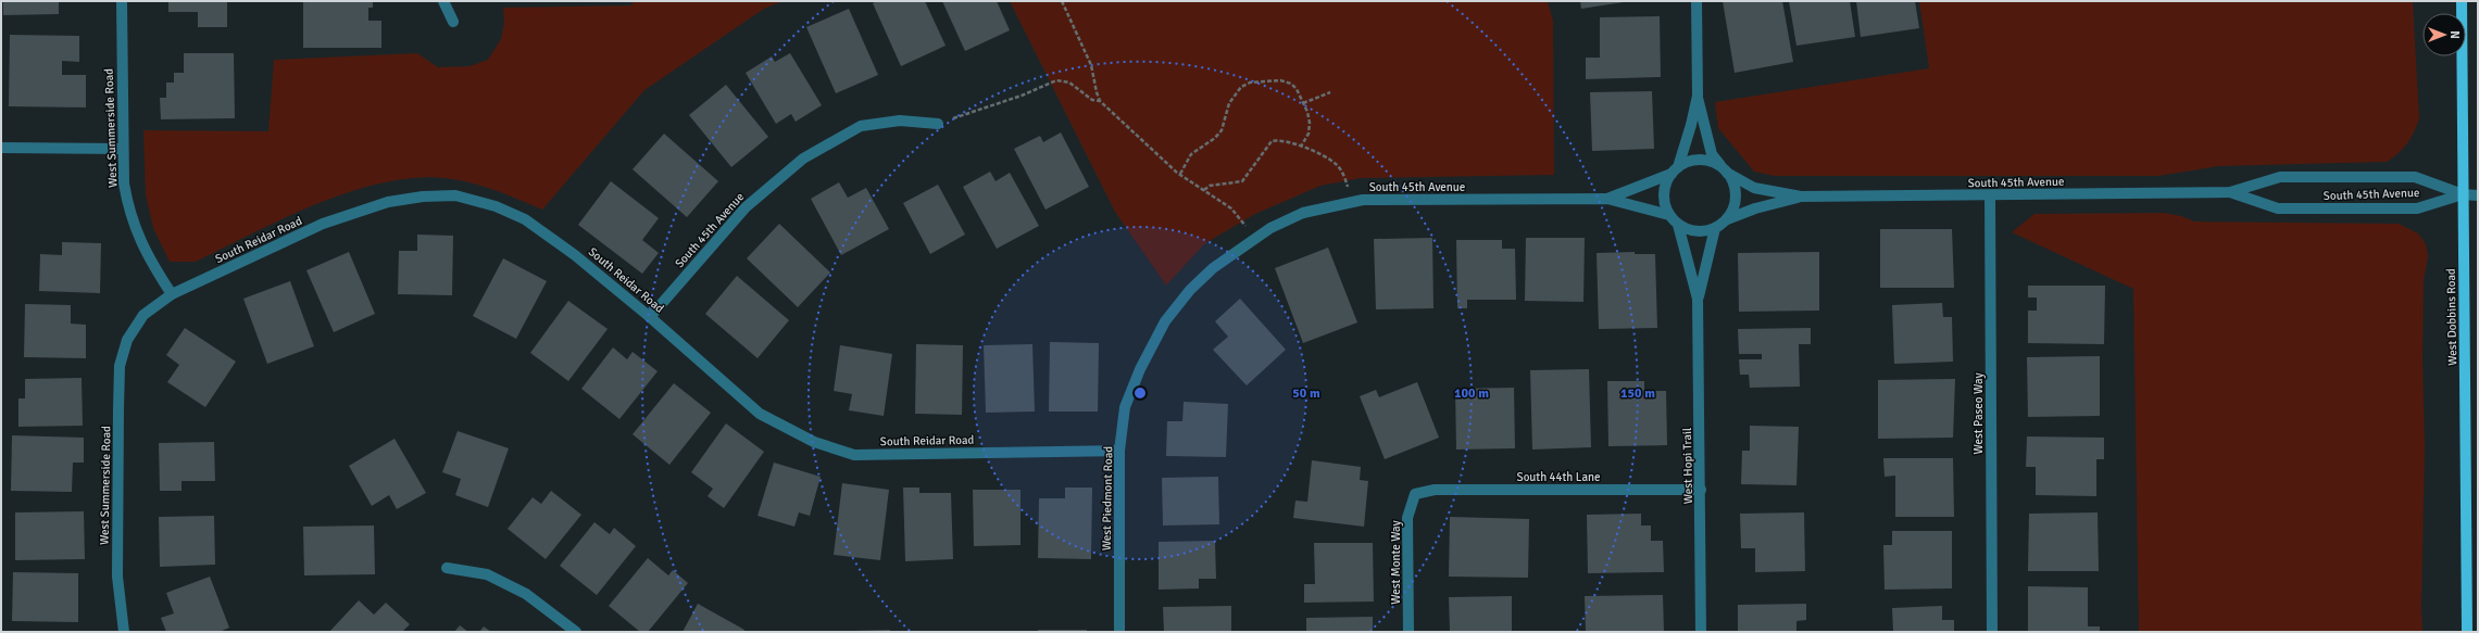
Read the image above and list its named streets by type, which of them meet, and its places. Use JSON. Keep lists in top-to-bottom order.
{
  "streets": {
    "main road": ["West Dobbins Road"],
    "street": [
      "West Summerside Road",
      "South 45th Avenue",
      "South Reidar Road",
      "West Paseo Way",
      "West Hopi Trail",
      "South 44th Lane",
      "West Piedmont Road",
      "West Monte Way"
    ]
  },
  "crossings": [
    ["West Summerside Road", "South Reidar Road"],
    ["South 45th Avenue", "South Reidar Road"],
    ["South 45th Avenue", "West Dobbins Road"],
    ["South 45th Avenue", "West Paseo Way"],
    ["South 45th Avenue", "West Hopi Trail"],
    ["South 45th Avenue", "West Piedmont Road"],
    ["South Reidar Road", "West Piedmont Road"],
    ["West Hopi Trail", "South 44th Lane"],
    ["South 44th Lane", "West Monte Way"]
  ],
  "north": "right",
  "rings": ["50 m", "100 m", "150 m"]
}
